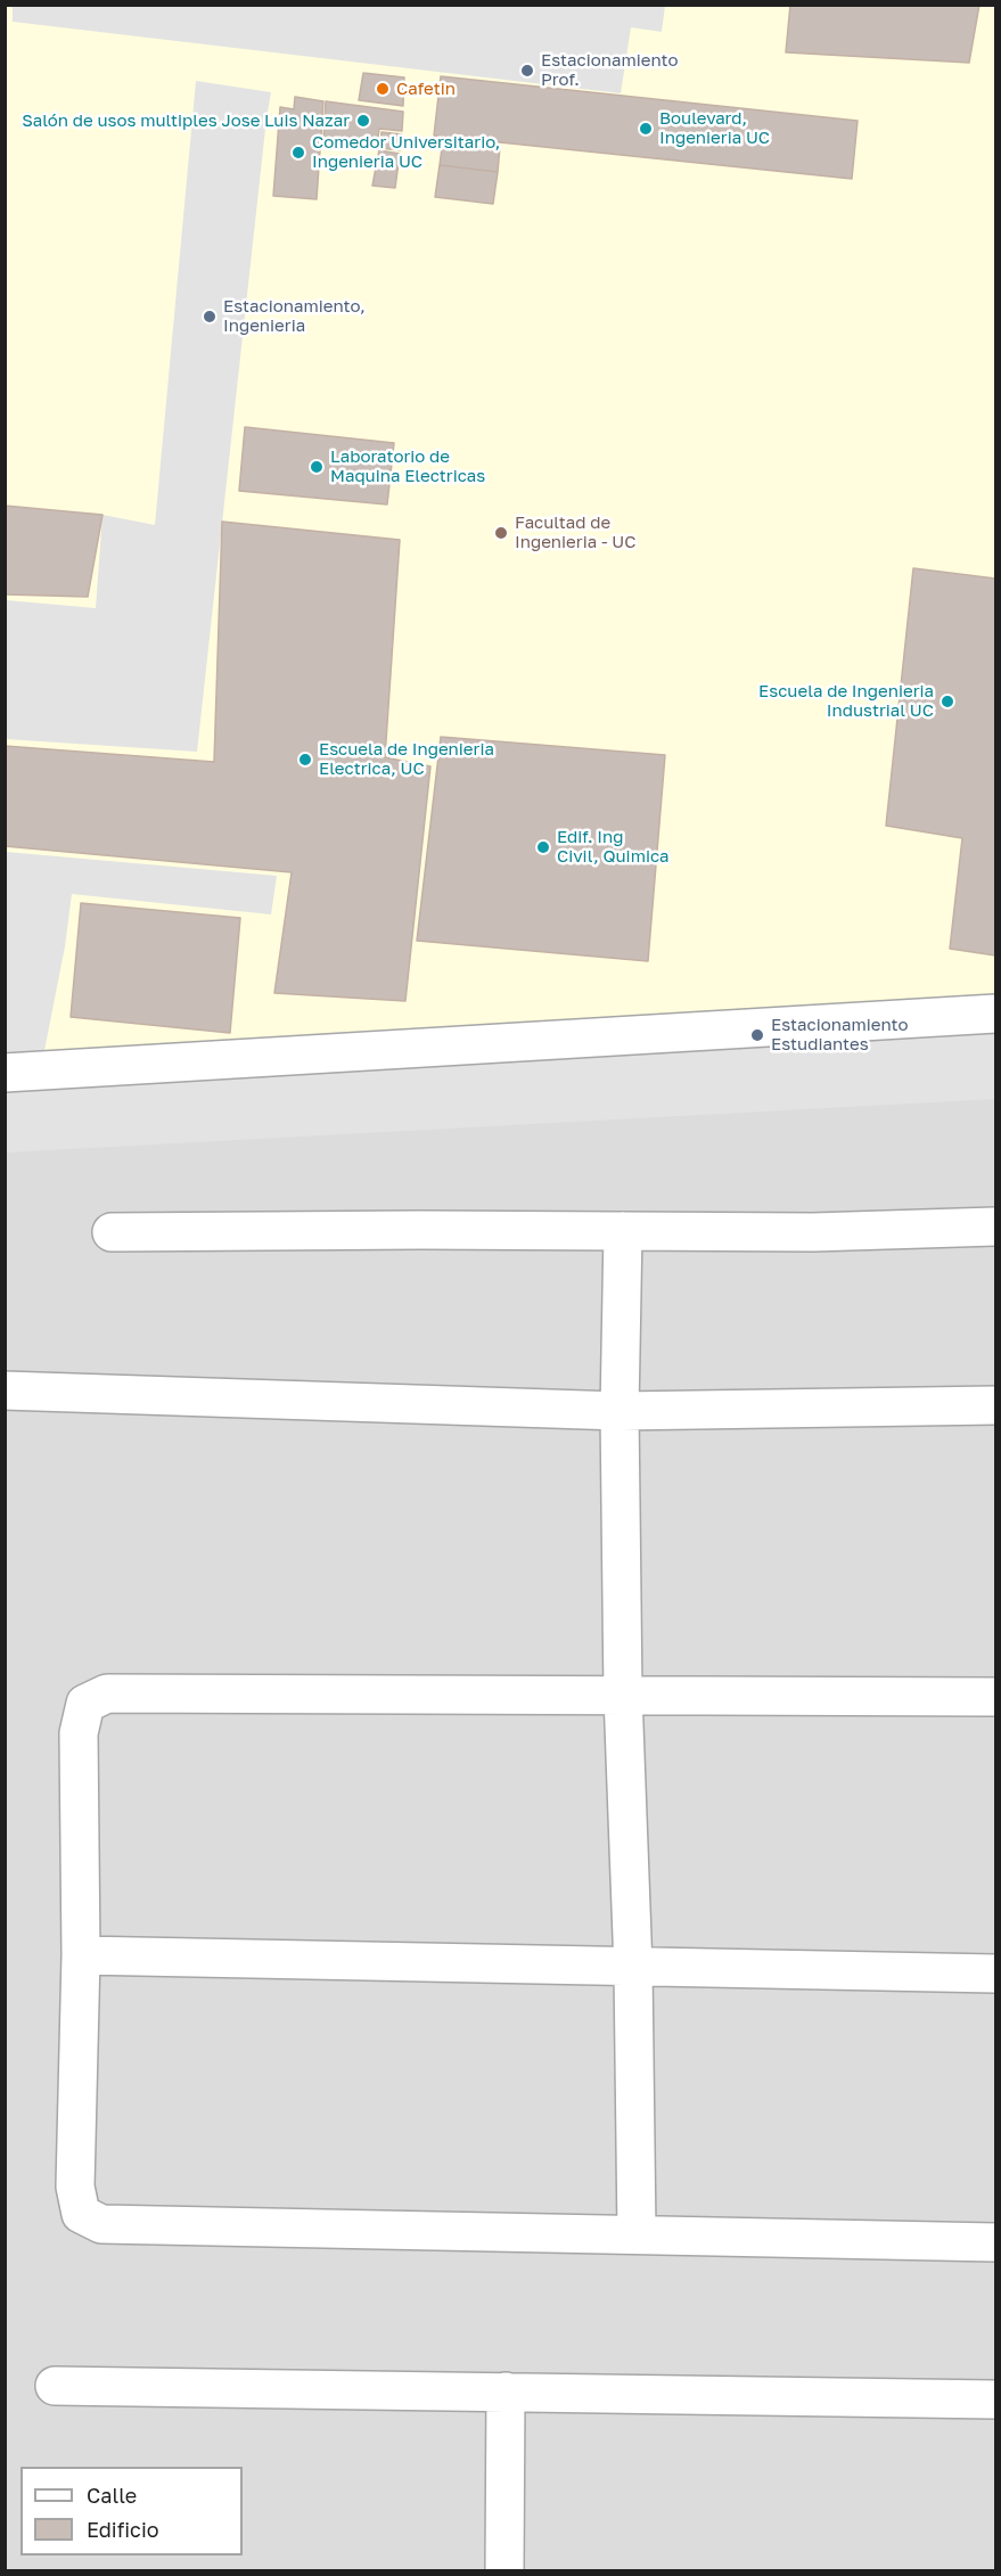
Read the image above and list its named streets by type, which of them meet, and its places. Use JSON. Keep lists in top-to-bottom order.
{
  "places": [
    "Estacionamiento Prof.",
    "Cafetin",
    "Salón de usos multiples Jose Luis Nazar",
    "Boulevard, Ingenieria UC",
    "Comedor Universitario, Ingenieria UC",
    "Estacionamiento, Ingenieria",
    "Laboratorio de Maquina Electricas",
    "Facultad de Ingenieria - UC",
    "Escuela de Ingenieria Industrial UC",
    "Escuela de Ingenieria Electrica, UC",
    "Edif. Ing Civil, Quimica",
    "Estacionamiento Estudiantes"
  ],
  "legend": ["Calle", "Edificio"]
}
